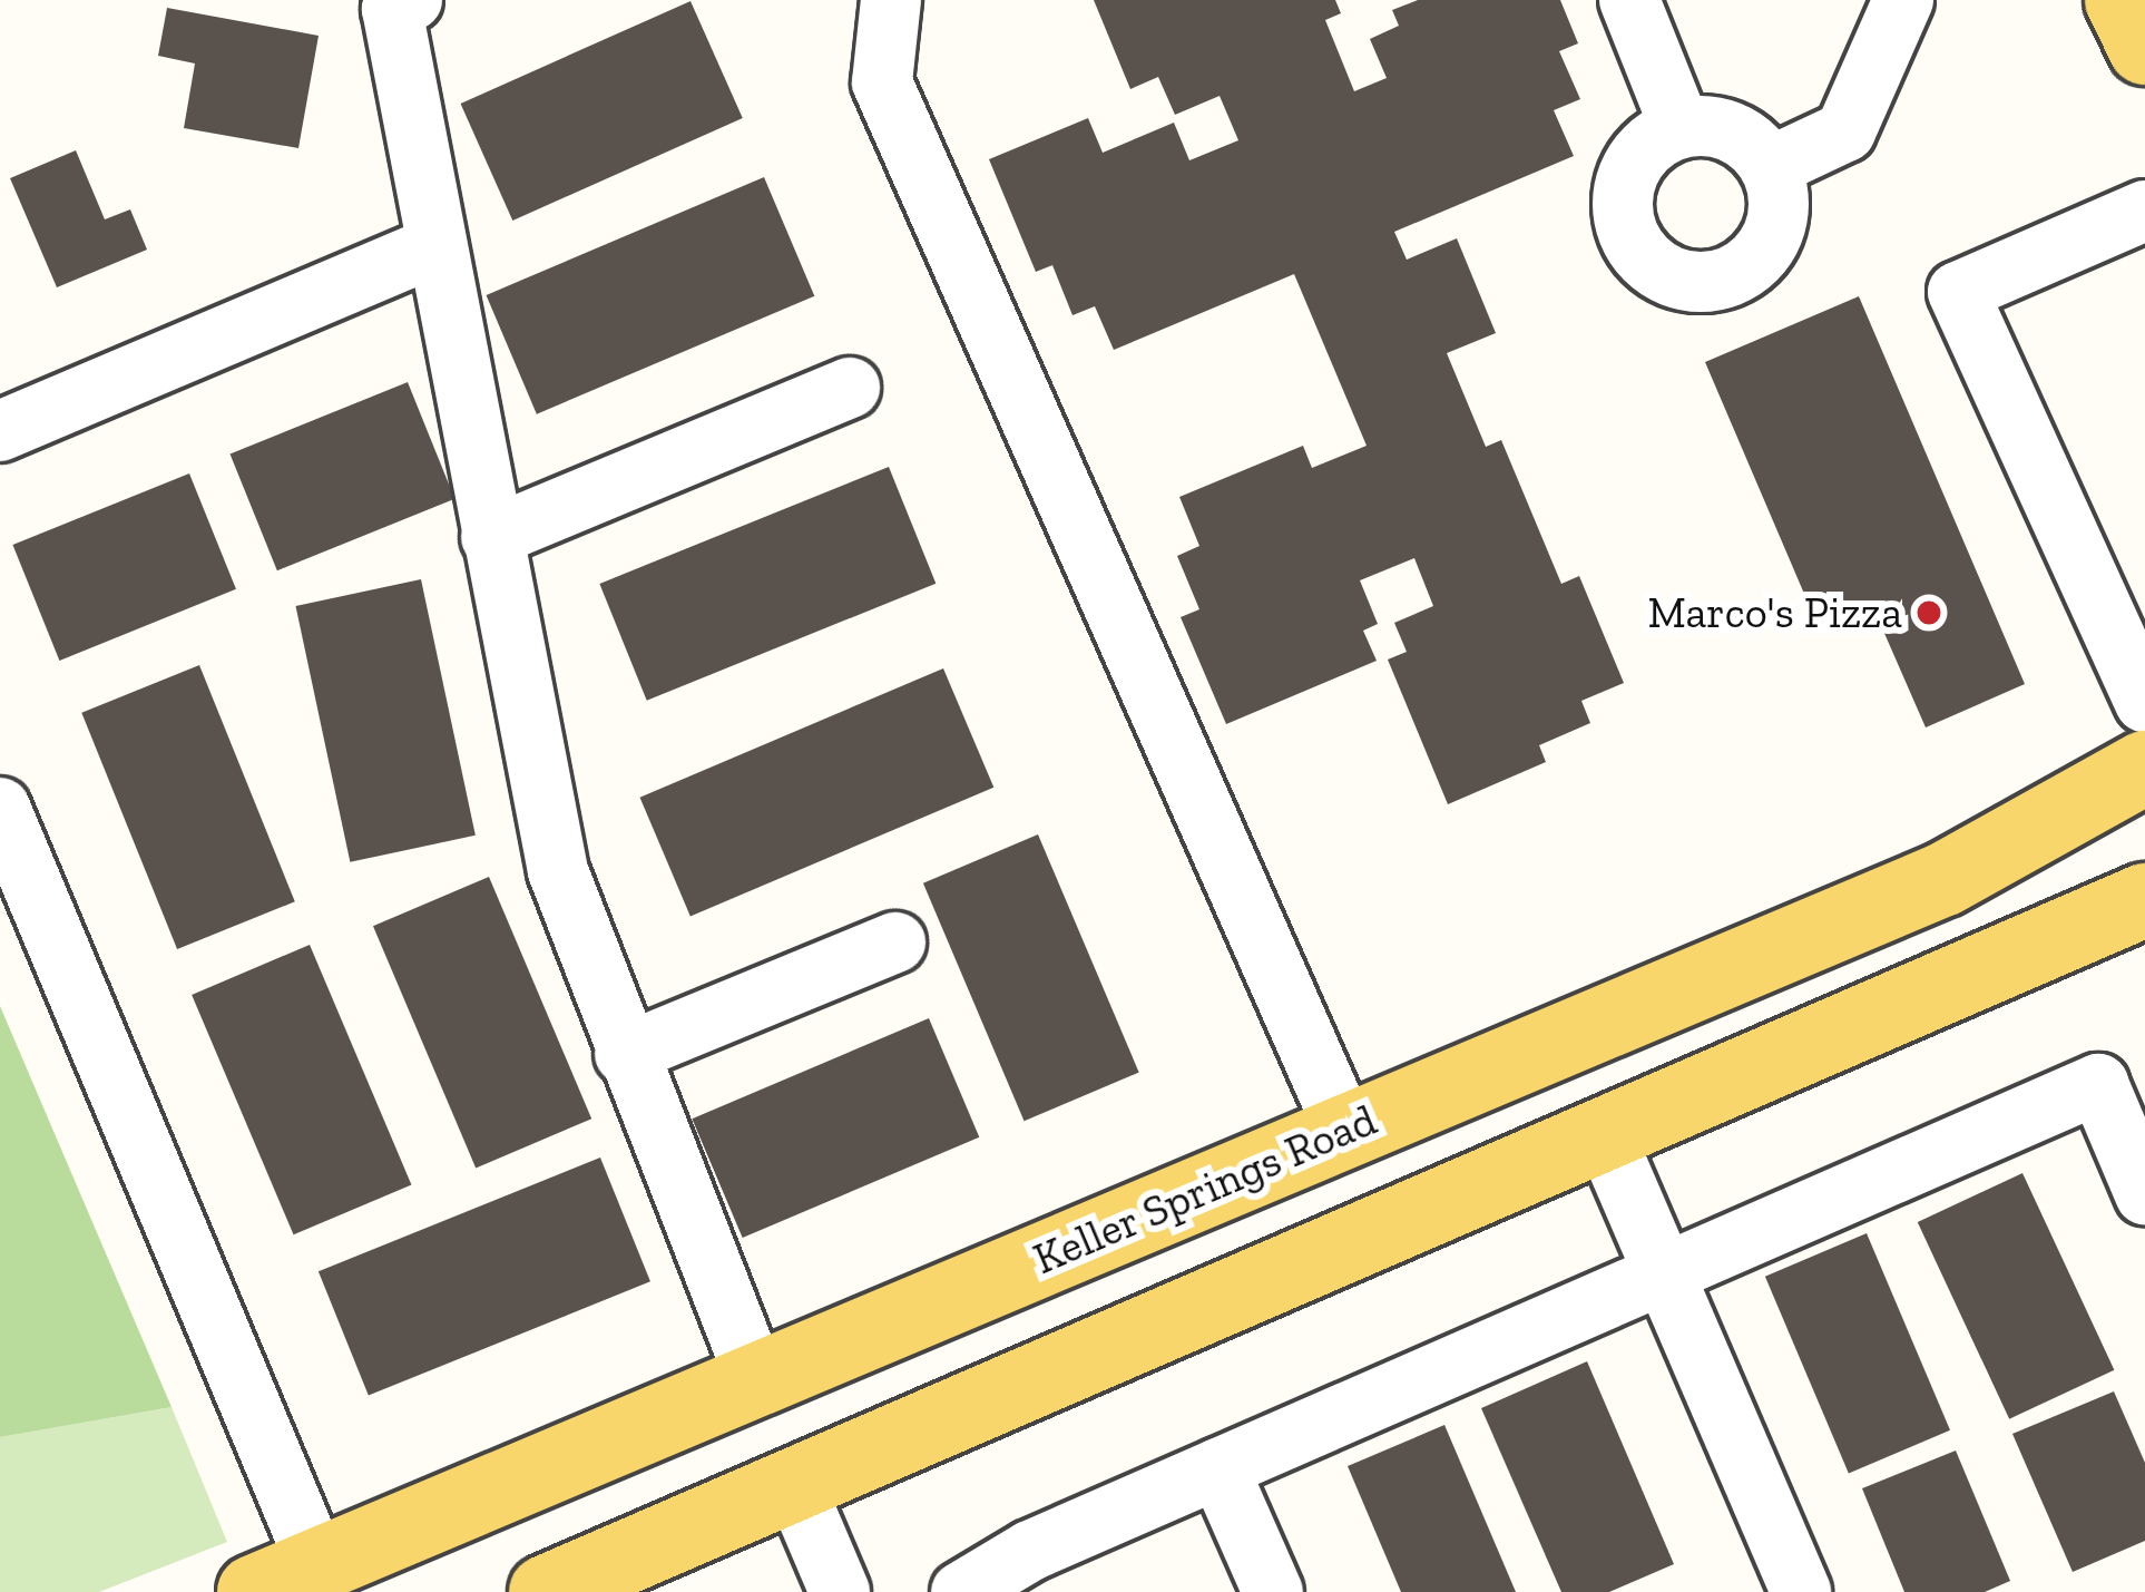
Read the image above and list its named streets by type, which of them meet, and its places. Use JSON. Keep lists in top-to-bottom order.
{
  "streets": {
    "main road": ["Keller Springs Road"]
  },
  "places": ["Marco's Pizza"]
}
